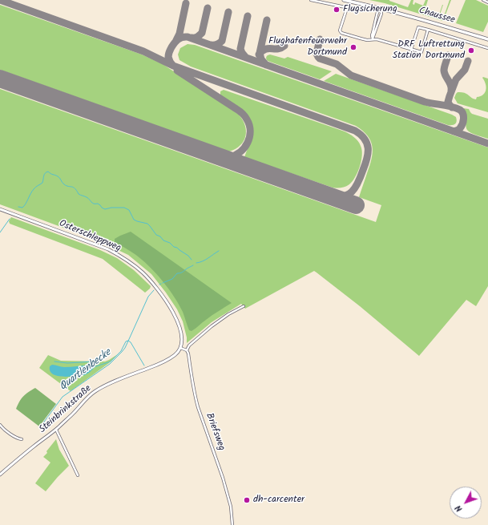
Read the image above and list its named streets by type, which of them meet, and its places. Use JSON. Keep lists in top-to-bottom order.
{
  "streets": {
    "main road": ["Chaussee"],
    "street": ["Osterschleppweg", "Steinbrinkstraße", "Briefsweg"]
  },
  "crossings": [
    ["Osterschleppweg", "Steinbrinkstraße"]
  ],
  "water": ["Quartlenbecke"],
  "places": [
    "Flugsicherung",
    "Flughafenfeuerwehr Dortmund",
    "DRF Luftrettung Station Dortmund",
    "dh-carcenter"
  ],
  "north": "bottom left"
}
